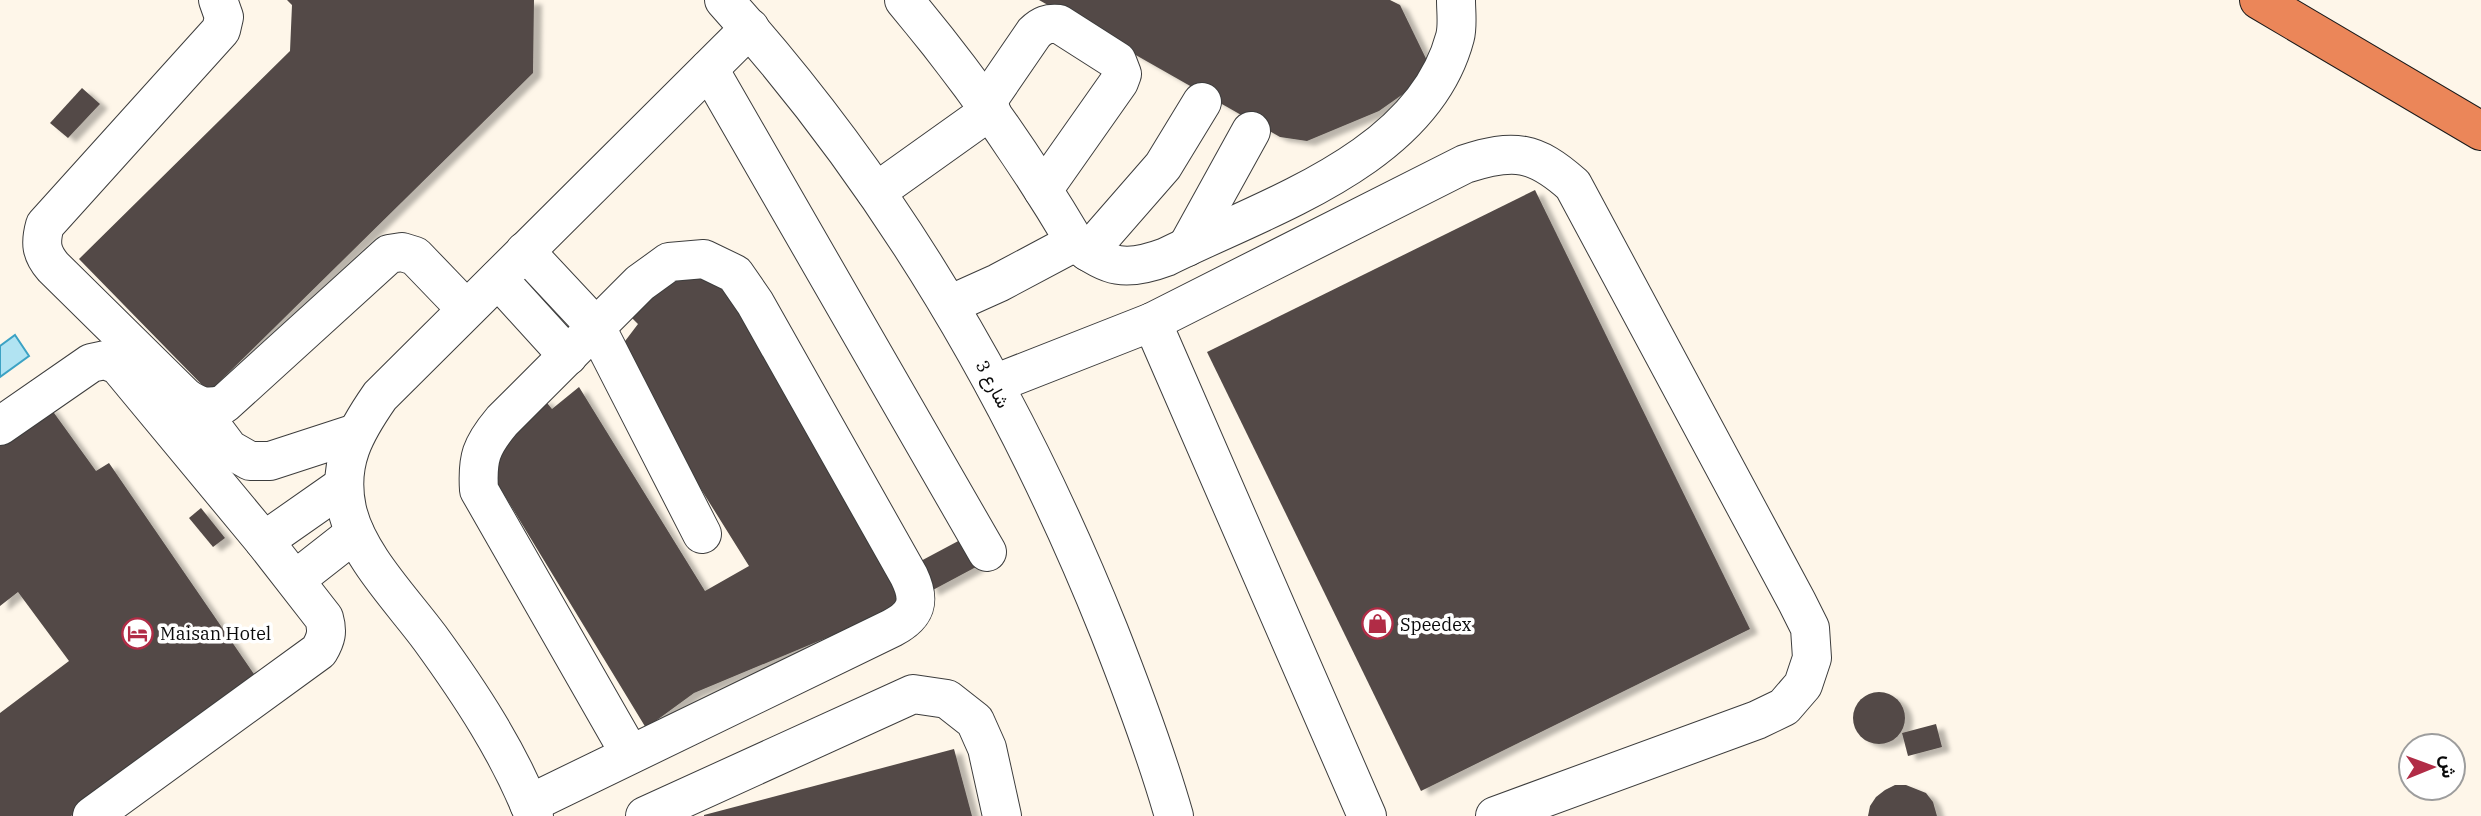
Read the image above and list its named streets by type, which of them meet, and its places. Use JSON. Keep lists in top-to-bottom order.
{
  "streets": {
    "street": ["شارع 3"]
  },
  "places": {
    "shop": ["Speedex"],
    "hotel": ["Maisan Hotel"]
  },
  "north": "right"
}
